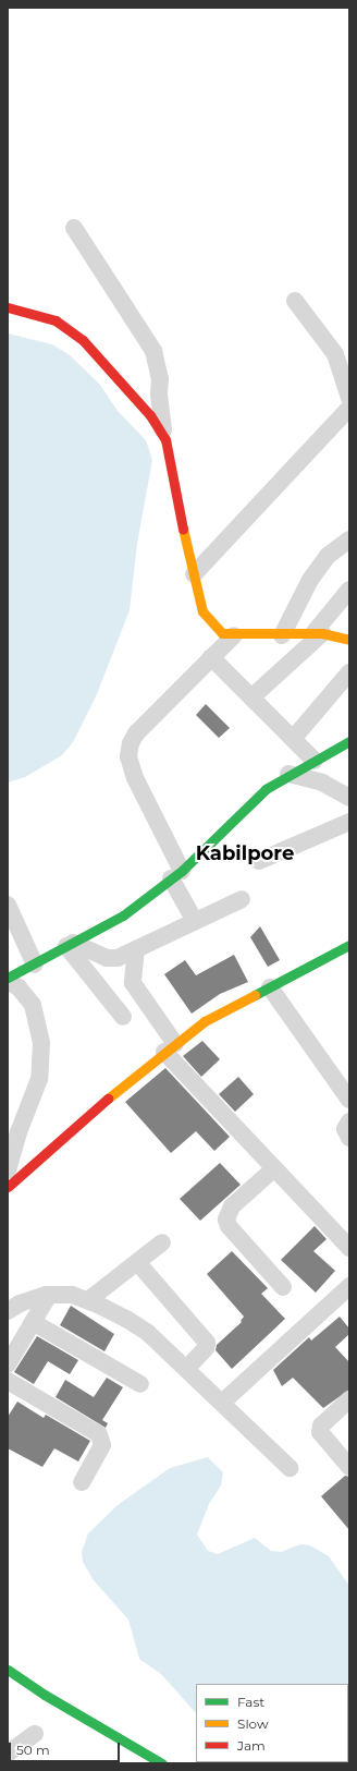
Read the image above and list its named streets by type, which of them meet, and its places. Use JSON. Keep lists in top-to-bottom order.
{
  "districts": ["Kabilpore"],
  "legend": ["Fast", "Slow", "Jam"],
  "scale_bar": "50 m"
}
